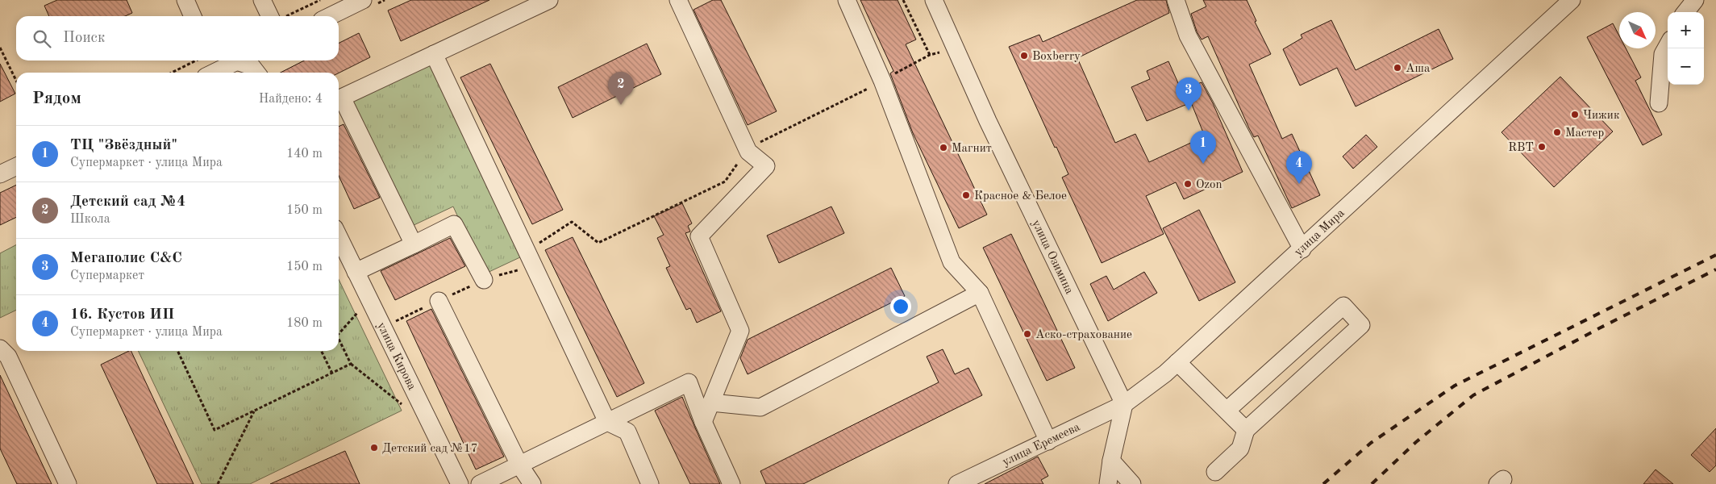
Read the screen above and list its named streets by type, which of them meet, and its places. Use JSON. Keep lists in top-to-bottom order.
{
  "streets": {
    "street": [
      "улица Мира",
      "улица Озимина",
      "улица Кирова",
      "улица Еремеева"
    ]
  },
  "crossings": [
    ["улица Мира", "улица Озимина"],
    ["улица Мира", "улица Еремеева"],
    ["улица Озимина", "улица Еремеева"]
  ],
  "places": [
    "Boxberry",
    "Аша",
    "Чижик",
    "Мастер",
    "RBT",
    "Магнит",
    "Ozon",
    "Красное & Белое",
    "Аско-страхование",
    "Детский сад №17"
  ],
  "north": "bottom right",
  "page": {
    "map_buttons": ["+", "−"],
    "search": "Поиск",
    "pins": [
      "2",
      "3",
      "1",
      "4"
    ],
    "heading": ["Рядом", "Найдено: 4"],
    "list": [
      {
        "mark": "1",
        "name": "ТЦ \"Звёздный\"",
        "note": "Супермаркет · улица Мира",
        "value": "140 m"
      },
      {
        "mark": "2",
        "name": "Детский сад №4",
        "note": "Школа",
        "value": "150 m"
      },
      {
        "mark": "3",
        "name": "Мегаполис C&C",
        "note": "Супермаркет",
        "value": "150 m"
      },
      {
        "mark": "4",
        "name": "16. Кустов ИП",
        "note": "Супермаркет · улица Мира",
        "value": "180 m"
      }
    ]
  }
}
